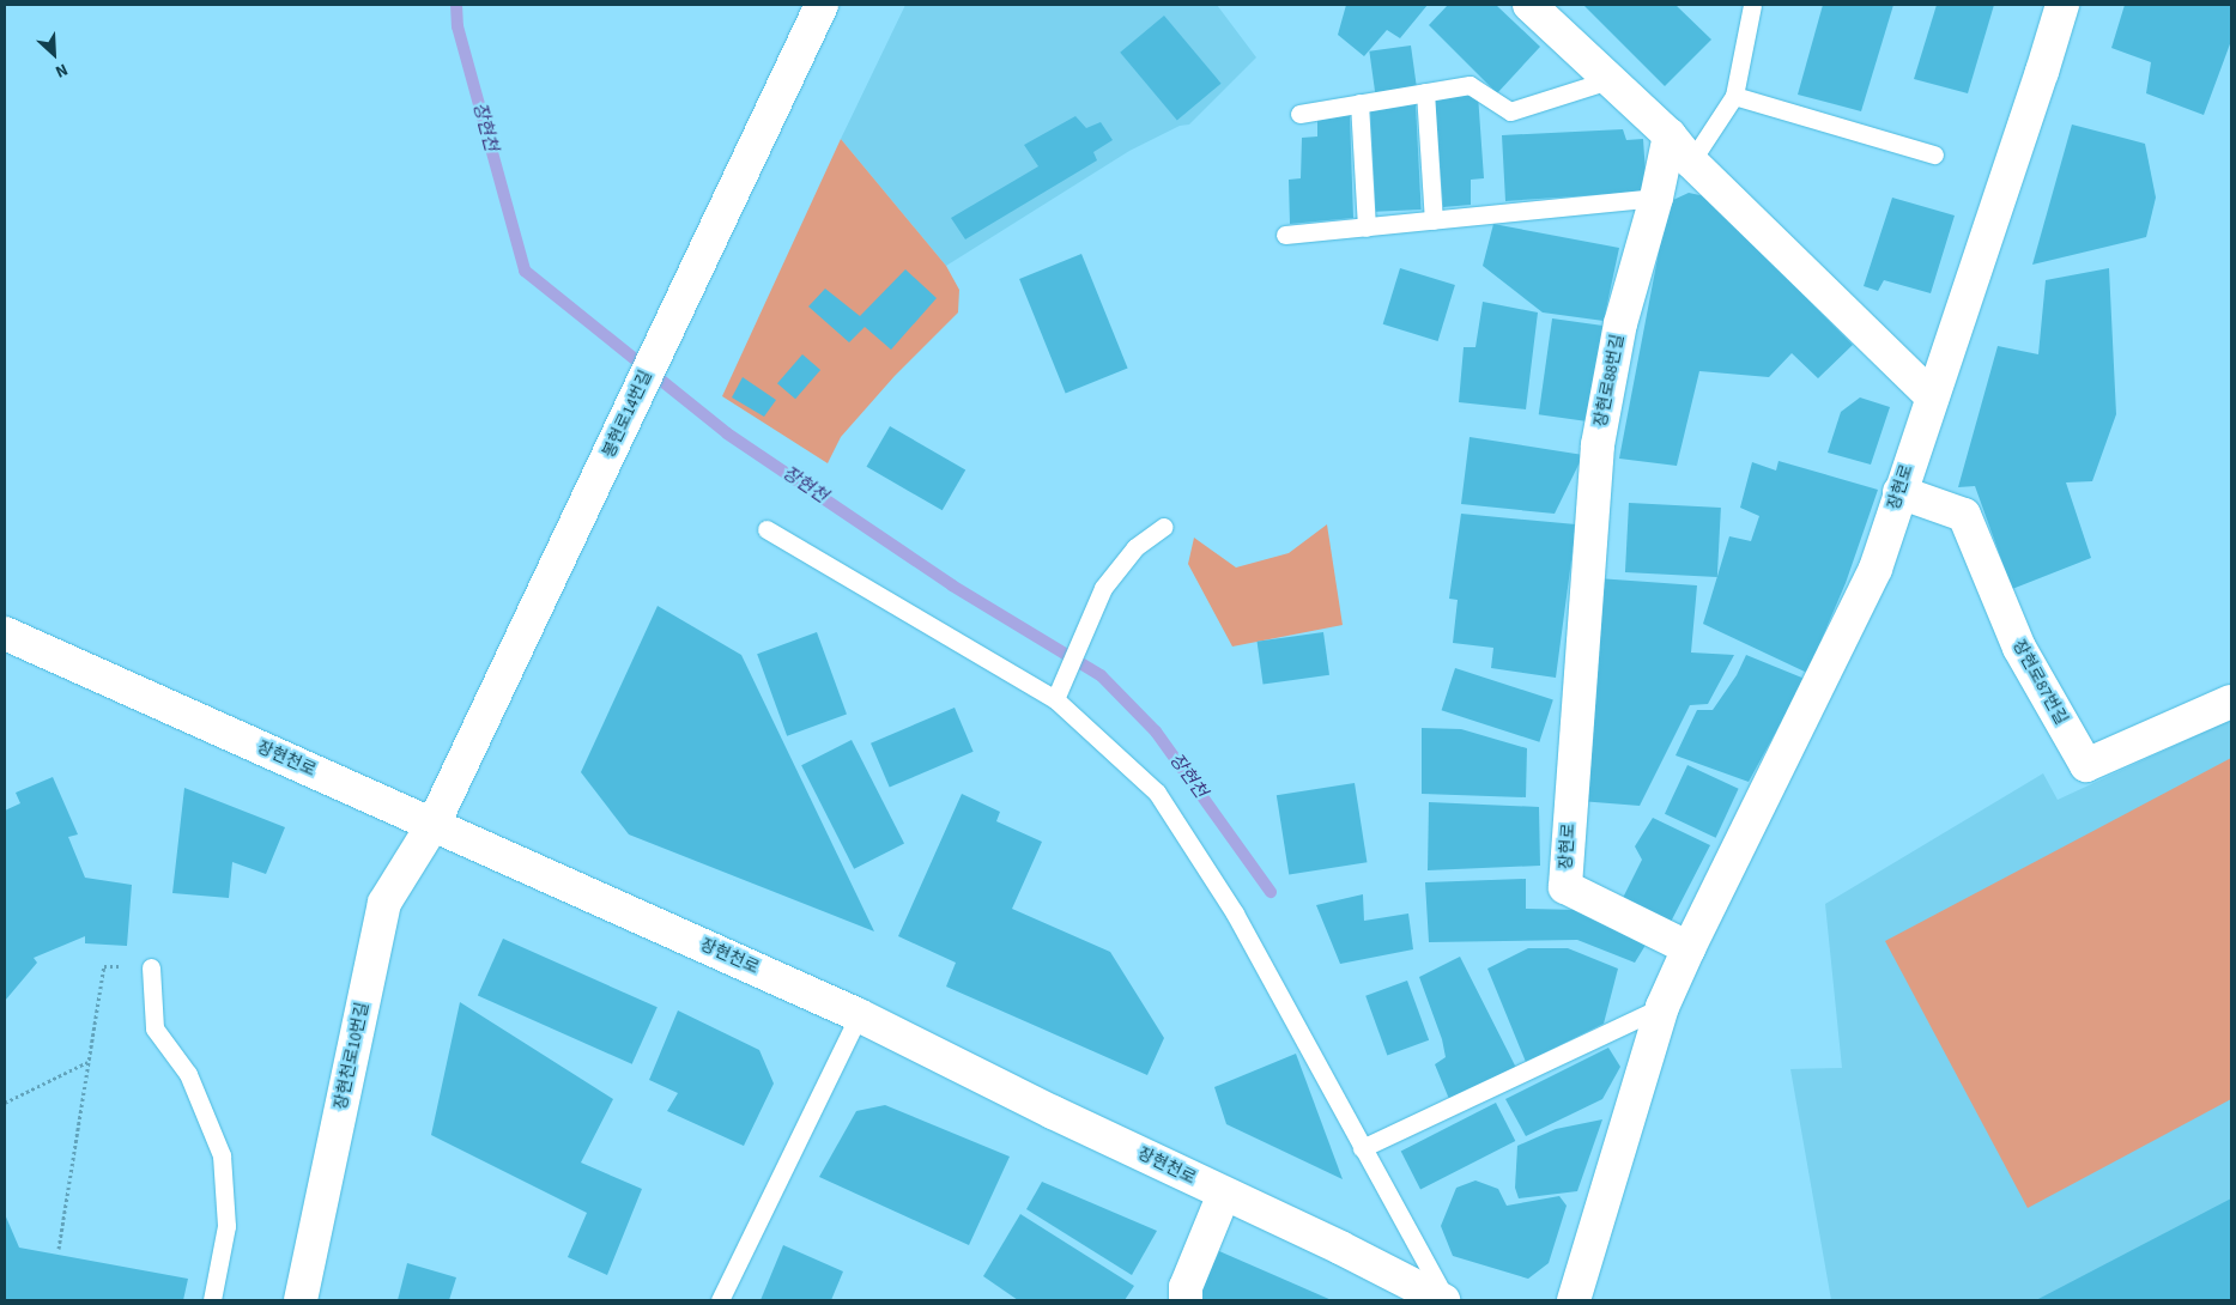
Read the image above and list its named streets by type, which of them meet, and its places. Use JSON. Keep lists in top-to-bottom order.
{
  "streets": {
    "street": [
      "장현로88번길",
      "봉현로14번길",
      "장현로",
      "장현로87번길",
      "장현천로",
      "장현천로10번길"
    ]
  },
  "crossings": [
    ["장현로88번길", "장현로"],
    ["봉현로14번길", "장현천로"],
    ["봉현로14번길", "장현천로10번길"],
    ["장현로", "장현로87번길"],
    ["장현천로", "장현천로10번길"]
  ],
  "water": ["장현천"],
  "north": "bottom right"
}
